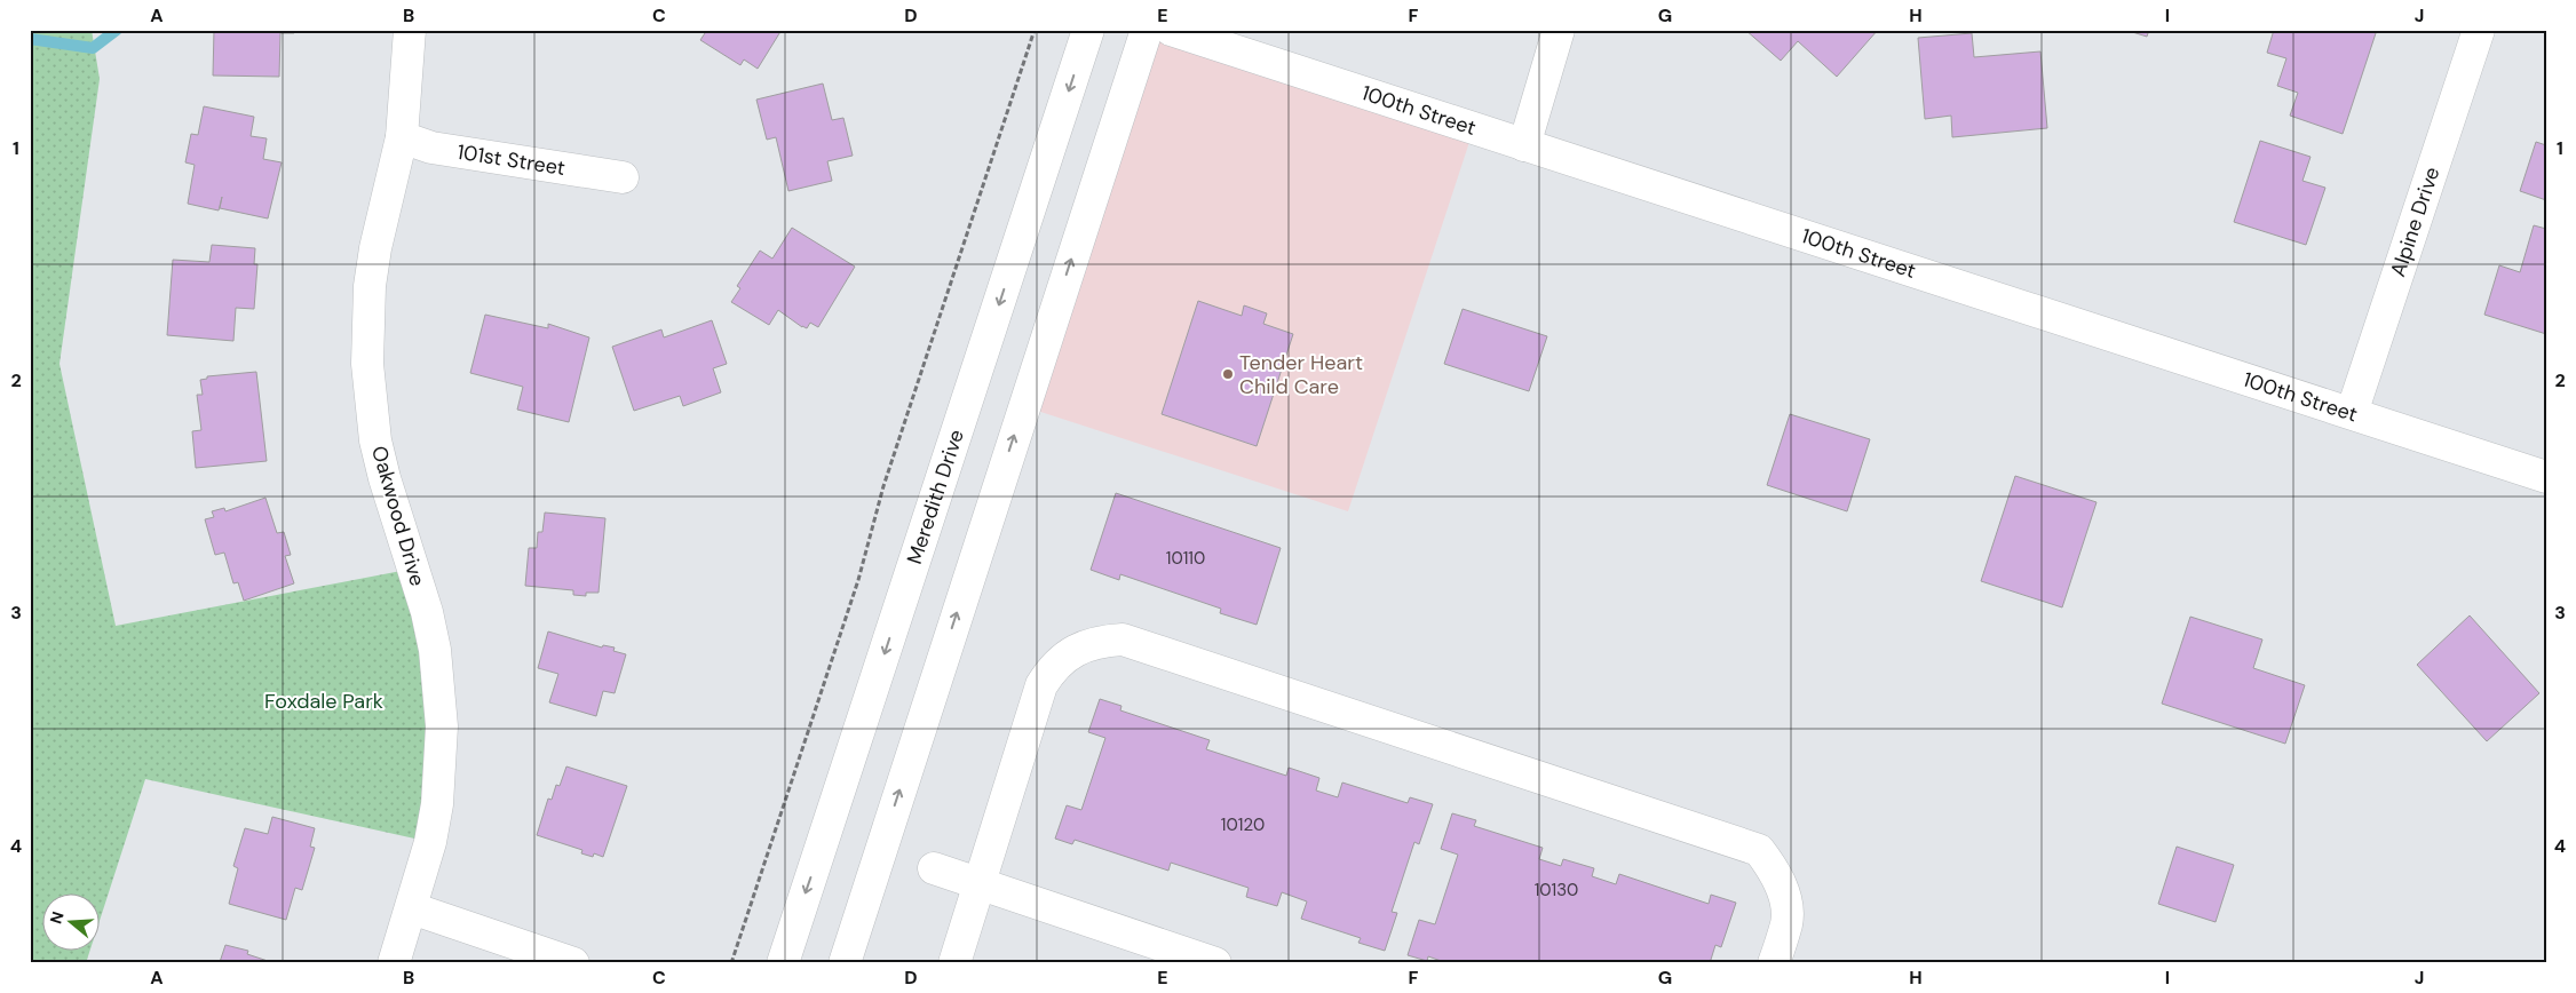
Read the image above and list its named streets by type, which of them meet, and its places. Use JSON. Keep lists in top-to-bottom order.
{
  "streets": {
    "street": [
      "100th Street",
      "101st Street",
      "Alpine Drive",
      "Meredith Drive",
      "Oakwood Drive"
    ]
  },
  "crossings": [
    ["100th Street", "Alpine Drive"],
    ["101st Street", "Oakwood Drive"]
  ],
  "parks": ["Foxdale Park"],
  "places": ["Tender Heart Child Care"],
  "house_numbers": ["10110", "10120", "10130"],
  "north": "left",
  "grid": {
    "columns": [
      "A",
      "B",
      "C",
      "D",
      "E",
      "F",
      "G",
      "H",
      "I",
      "J"
    ],
    "rows": [
      "1",
      "2",
      "3",
      "4"
    ]
  }
}
